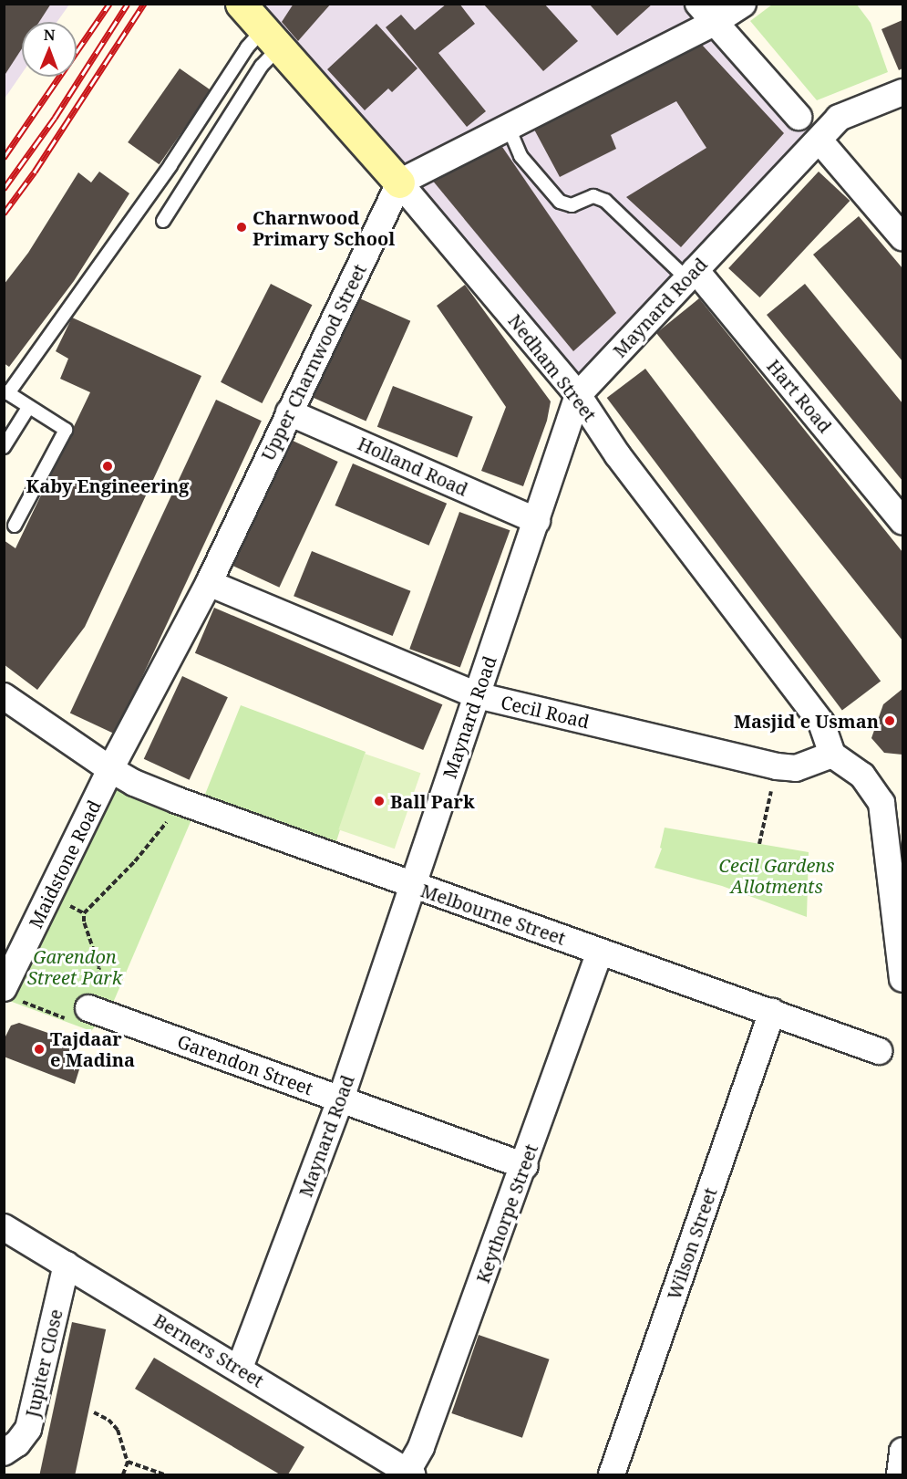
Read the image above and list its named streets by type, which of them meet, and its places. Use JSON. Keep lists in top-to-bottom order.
{
  "streets": {
    "street": [
      "Maynard Road",
      "Upper Charnwood Street",
      "Nedham Street",
      "Hart Road",
      "Holland Road",
      "Cecil Road",
      "Maidstone Road",
      "Melbourne Street",
      "Garendon Street",
      "Keythorpe Street",
      "Wilson Street",
      "Berners Street",
      "Jupiter Close"
    ]
  },
  "crossings": [
    ["Maynard Road", "Nedham Street"],
    ["Maynard Road", "Hart Road"],
    ["Maynard Road", "Holland Road"],
    ["Maynard Road", "Cecil Road"],
    ["Maynard Road", "Melbourne Street"],
    ["Maynard Road", "Garendon Street"],
    ["Maynard Road", "Berners Street"],
    ["Upper Charnwood Street", "Nedham Street"],
    ["Upper Charnwood Street", "Holland Road"],
    ["Upper Charnwood Street", "Cecil Road"],
    ["Upper Charnwood Street", "Maidstone Road"],
    ["Upper Charnwood Street", "Melbourne Street"],
    ["Nedham Street", "Cecil Road"],
    ["Maidstone Road", "Melbourne Street"],
    ["Melbourne Street", "Keythorpe Street"],
    ["Melbourne Street", "Wilson Street"],
    ["Garendon Street", "Keythorpe Street"],
    ["Keythorpe Street", "Berners Street"],
    ["Berners Street", "Jupiter Close"]
  ],
  "parks": ["Cecil Gardens Allotments", "Garendon Street Park"],
  "places": [
    "Charnwood Primary School",
    "Kaby Engineering",
    "Masjid e Usman",
    "Ball Park",
    "Tajdaar e Madina"
  ],
  "north": "top"
}
